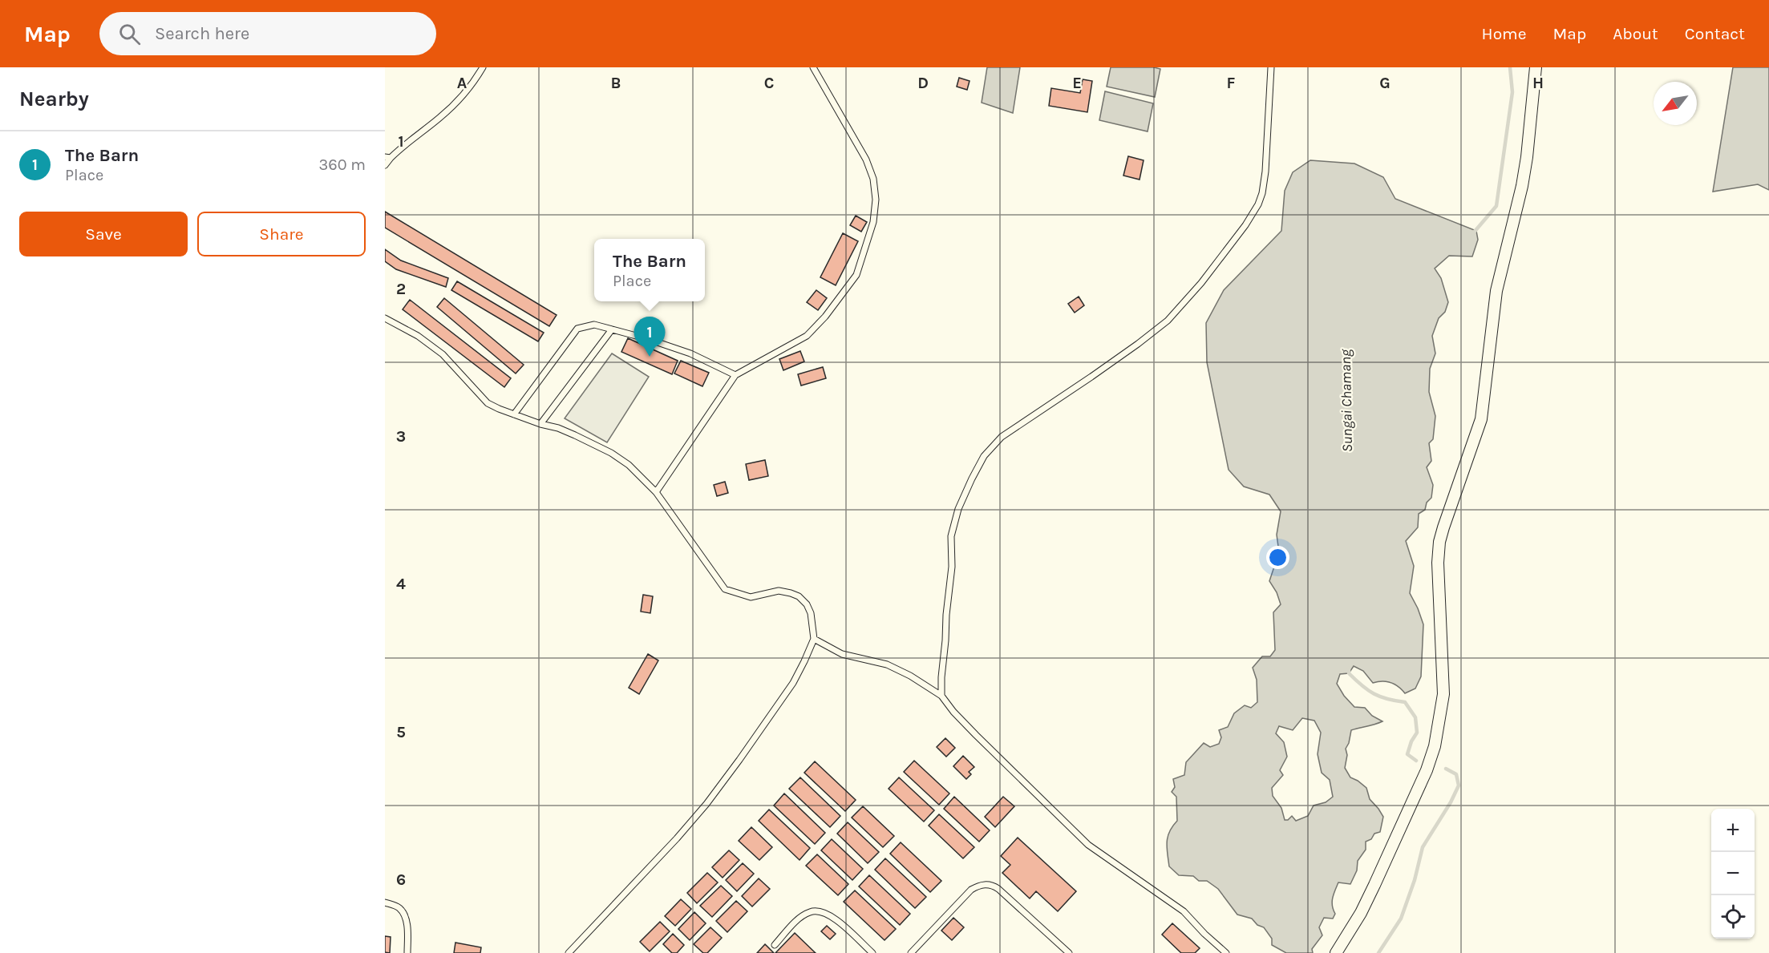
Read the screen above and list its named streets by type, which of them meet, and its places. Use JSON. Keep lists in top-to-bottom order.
{
  "water": ["Sungai Chamang"],
  "north": "bottom left",
  "page": {
    "header": "Map",
    "search": "Search here",
    "nav": [
      "Home",
      "Map",
      "About",
      "Contact"
    ],
    "heading": "Nearby",
    "list": [
      {
        "mark": "1",
        "name": "The Barn",
        "note": "Place",
        "value": "360 m"
      }
    ],
    "buttons": ["Save", "Share"],
    "popup": ["The Barn", "Place"],
    "pins": "1",
    "map_buttons": ["+", "−"]
  },
  "grid": {
    "columns": [
      "A",
      "B",
      "C",
      "D",
      "E",
      "F",
      "G",
      "H"
    ],
    "rows": [
      "1",
      "2",
      "3",
      "4",
      "5",
      "6"
    ]
  }
}
